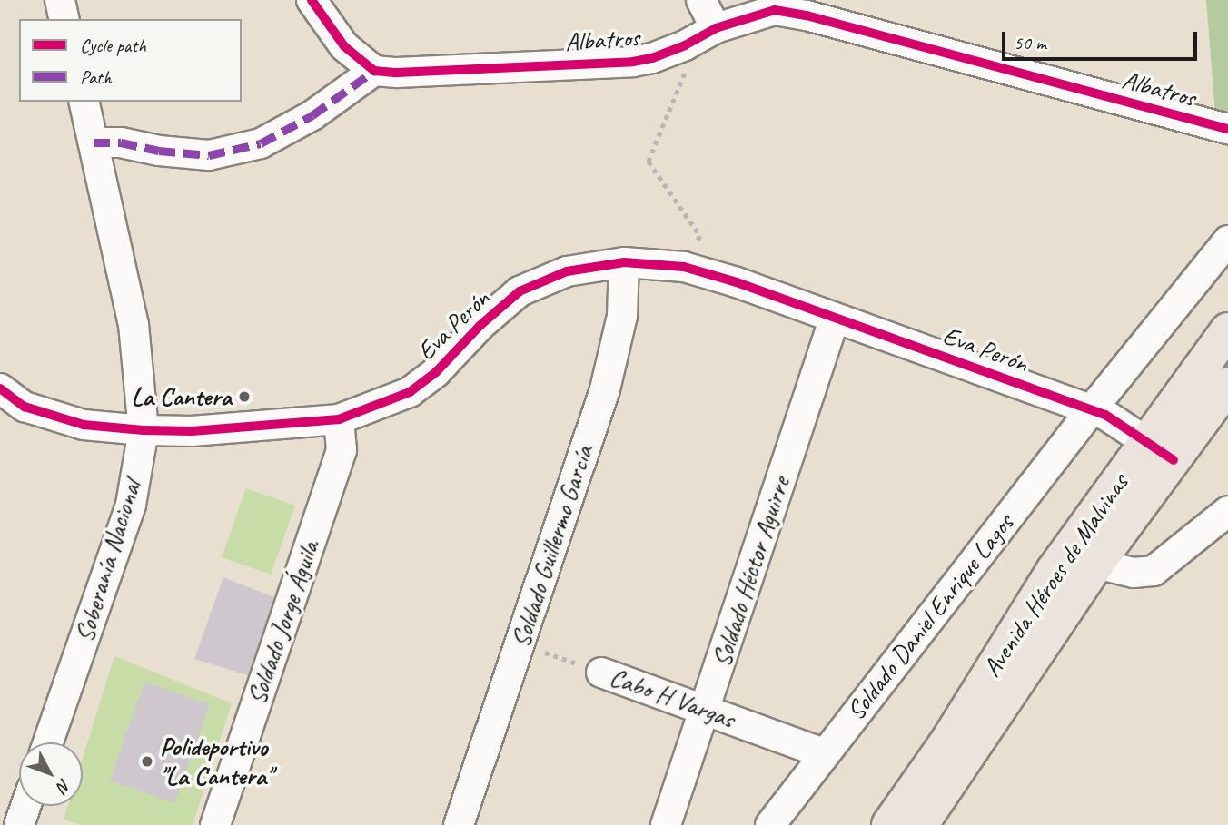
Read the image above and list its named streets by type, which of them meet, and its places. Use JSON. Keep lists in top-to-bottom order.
{
  "streets": {
    "highway": ["Avenida Héroes de Malvinas"],
    "street": [
      "Albatros",
      "Eva Perón",
      "Soldado Guillermo García",
      "Soberanía Nacional",
      "Soldado Héctor Aguirre",
      "Soldado Daniel Enrique Lagos",
      "Soldado Jorge Águila",
      "Cabo H Vargas"
    ]
  },
  "crossings": [
    ["Eva Perón", "Soldado Guillermo García"],
    ["Eva Perón", "Soberanía Nacional"],
    ["Eva Perón", "Soldado Héctor Aguirre"],
    ["Eva Perón", "Avenida Héroes de Malvinas"],
    ["Eva Perón", "Soldado Daniel Enrique Lagos"],
    ["Eva Perón", "Soldado Jorge Águila"],
    ["Soldado Guillermo García", "Cabo H Vargas"],
    ["Soldado Héctor Aguirre", "Cabo H Vargas"],
    ["Soldado Daniel Enrique Lagos", "Cabo H Vargas"]
  ],
  "places": ["La Cantera", "Polideportivo \"La Cantera\""],
  "legend": ["Cycle path", "Path"],
  "scale_bar": "50 m",
  "north": "bottom right"
}
